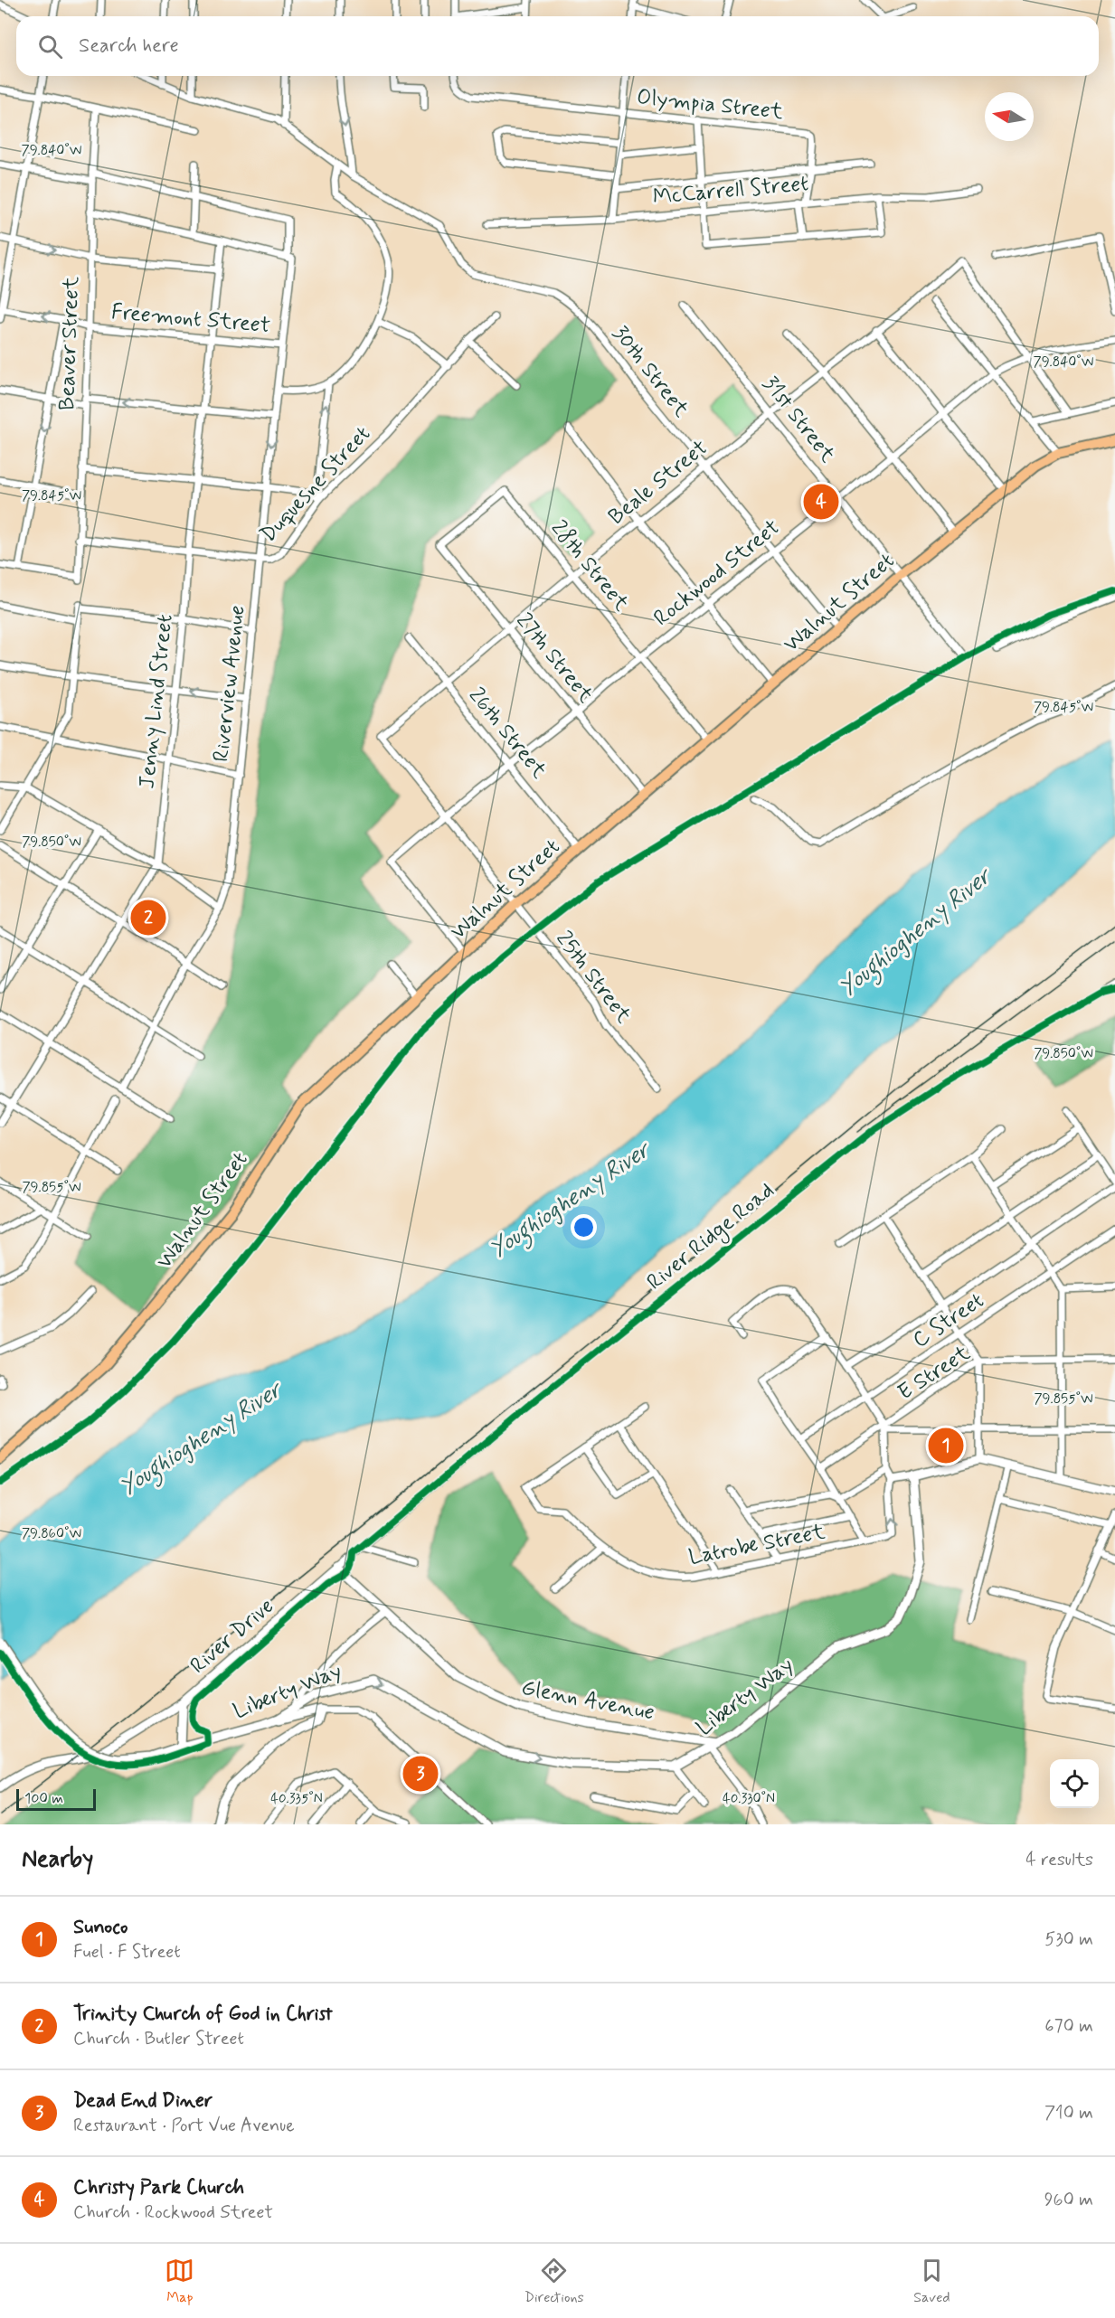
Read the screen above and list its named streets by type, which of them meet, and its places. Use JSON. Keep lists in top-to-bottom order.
{
  "streets": {
    "main road": ["Walnut Street"],
    "street": [
      "Olympia Street",
      "McCarrell Street",
      "Freemont Street",
      "Beaver Street",
      "30th Street",
      "31st Street",
      "Beale Street",
      "Duquesne Street",
      "28th Street",
      "Rockwood Street",
      "27th Street",
      "Riverview Avenue",
      "Jenny Lind Street",
      "26th Street",
      "25th Street",
      "River Ridge Road",
      "C Street",
      "E Street",
      "Latrobe Street",
      "River Drive",
      "Liberty Way",
      "Glenn Avenue"
    ]
  },
  "crossings": [
    ["Olympia Street", "McCarrell Street"],
    ["Freemont Street", "Beaver Street"],
    ["Freemont Street", "Riverview Avenue"],
    ["Freemont Street", "Jenny Lind Street"],
    ["Beaver Street", "Duquesne Street"],
    ["30th Street", "Beale Street"],
    ["30th Street", "Rockwood Street"],
    ["30th Street", "Walnut Street"],
    ["31st Street", "Beale Street"],
    ["31st Street", "Rockwood Street"],
    ["31st Street", "Walnut Street"],
    ["Beale Street", "28th Street"],
    ["Beale Street", "Rockwood Street"],
    ["Beale Street", "27th Street"],
    ["Beale Street", "26th Street"],
    ["Beale Street", "25th Street"],
    ["Duquesne Street", "Riverview Avenue"],
    ["Duquesne Street", "Jenny Lind Street"],
    ["28th Street", "Rockwood Street"],
    ["28th Street", "Walnut Street"],
    ["28th Street", "27th Street"],
    ["Rockwood Street", "Walnut Street"],
    ["Rockwood Street", "27th Street"],
    ["Rockwood Street", "26th Street"],
    ["Rockwood Street", "25th Street"],
    ["Walnut Street", "27th Street"],
    ["Walnut Street", "26th Street"],
    ["Walnut Street", "25th Street"],
    ["River Ridge Road", "River Drive"],
    ["River Ridge Road", "Glenn Avenue"],
    ["River Drive", "Liberty Way"],
    ["River Drive", "Glenn Avenue"],
    ["Liberty Way", "Glenn Avenue"]
  ],
  "water": ["Youghiogheny River"],
  "scale_bar": "100 m",
  "north": "left",
  "page": {
    "search": "Search here",
    "pins": [
      "4",
      "2",
      "1",
      "3"
    ],
    "scale": "100 m",
    "heading": ["Nearby", "4 results"],
    "list": [
      {
        "mark": "1",
        "name": "Sunoco",
        "note": "Fuel · F Street",
        "value": "530 m"
      },
      {
        "mark": "2",
        "name": "Trinity Church of God in Christ",
        "note": "Church · Butler Street",
        "value": "670 m"
      },
      {
        "mark": "3",
        "name": "Dead End Diner",
        "note": "Restaurant · Port Vue Avenue",
        "value": "710 m"
      },
      {
        "mark": "4",
        "name": "Christy Park Church",
        "note": "Church · Rockwood Street",
        "value": "960 m"
      }
    ],
    "nav": ["Map", "Directions", "Saved"]
  },
  "coordinates": [
    "79.840°W",
    "79.845°W",
    "79.850°W",
    "79.855°W",
    "79.860°W",
    "40.335°N",
    "40.330°N"
  ]
}
